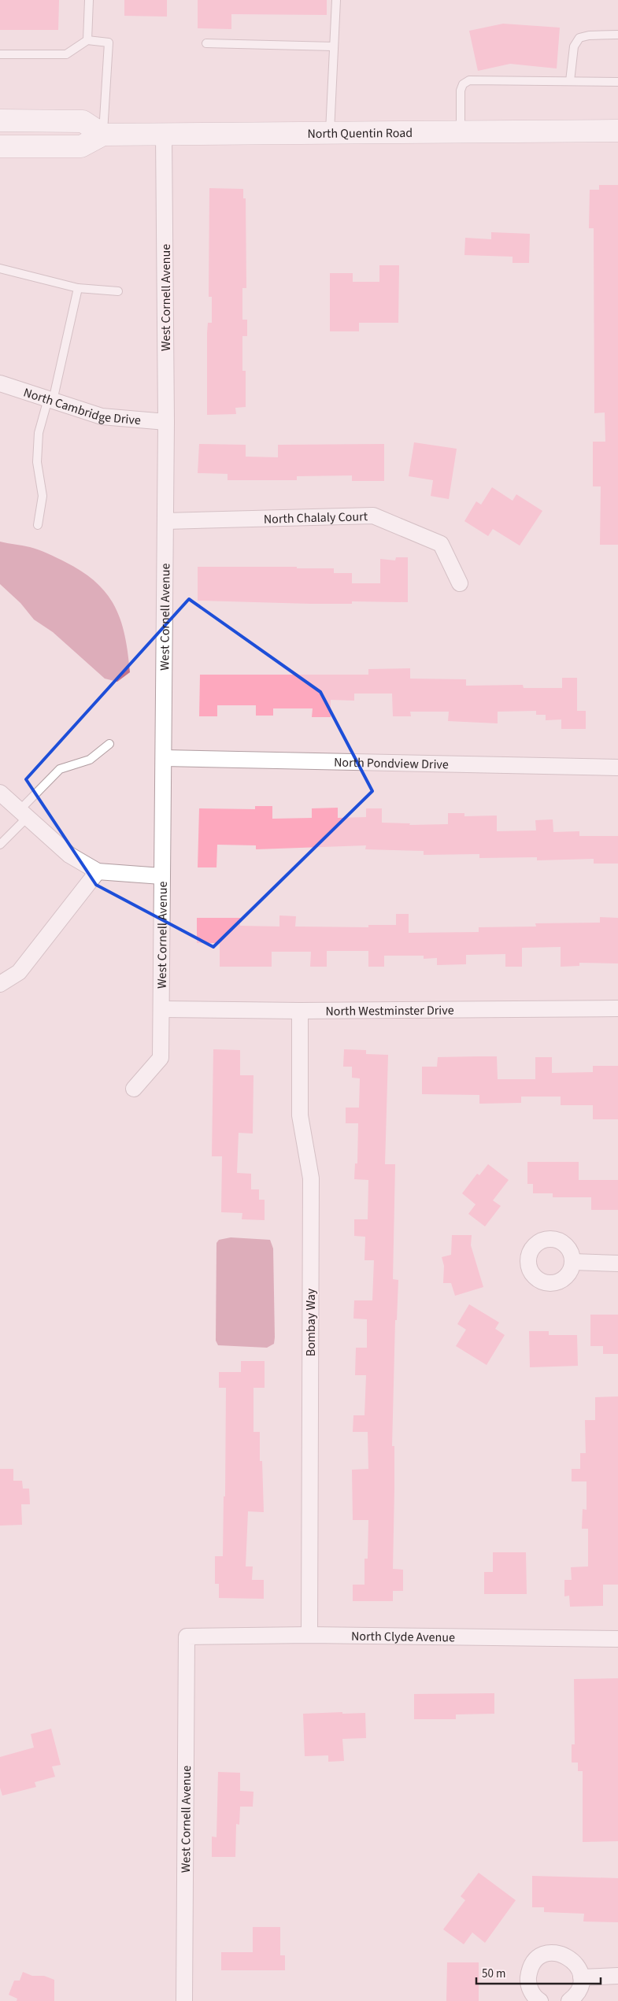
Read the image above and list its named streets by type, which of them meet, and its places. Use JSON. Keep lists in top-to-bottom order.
{
  "streets": {
    "main road": ["North Quentin Road"],
    "street": [
      "West Cornell Avenue",
      "North Cambridge Drive",
      "North Chalaly Court",
      "North Pondview Drive",
      "North Westminster Drive",
      "Bombay Way",
      "North Clyde Avenue"
    ]
  },
  "crossings": [
    ["North Quentin Road", "West Cornell Avenue"],
    ["West Cornell Avenue", "North Cambridge Drive"],
    ["West Cornell Avenue", "North Chalaly Court"],
    ["West Cornell Avenue", "North Pondview Drive"],
    ["West Cornell Avenue", "North Westminster Drive"],
    ["West Cornell Avenue", "North Clyde Avenue"],
    ["North Westminster Drive", "Bombay Way"],
    ["Bombay Way", "North Clyde Avenue"]
  ],
  "scale_bar": "50 m"
}
